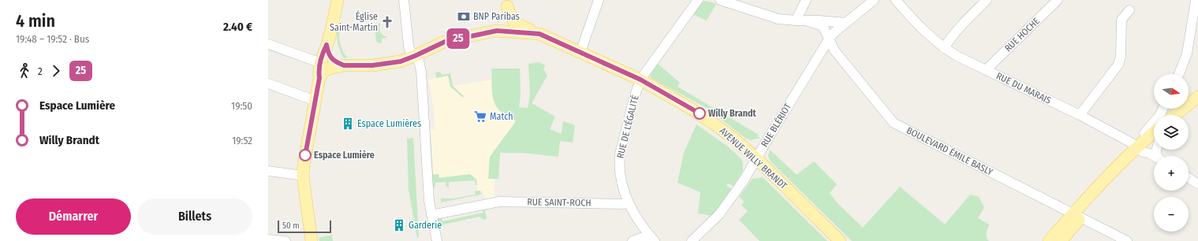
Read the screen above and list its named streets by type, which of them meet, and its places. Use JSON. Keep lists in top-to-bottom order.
{
  "streets": {
    "main road": ["AVENUE WILLY BRANDT"],
    "street": [
      "RUE HOCHE",
      "RUE DU MARAIS",
      "RUE BLÉRIOT",
      "RUE DE L'ÉGALITÉ",
      "BOULEVARD ÉMILE BASLY",
      "RUE SAINT-ROCH"
    ]
  },
  "crossings": [
    ["RUE HOCHE", "RUE DU MARAIS"],
    ["RUE BLÉRIOT", "BOULEVARD ÉMILE BASLY"],
    ["RUE BLÉRIOT", "AVENUE WILLY BRANDT"],
    ["RUE DE L'ÉGALITÉ", "AVENUE WILLY BRANDT"],
    ["RUE DE L'ÉGALITÉ", "RUE SAINT-ROCH"]
  ],
  "places": {
    "bank": ["BNP Paribas"],
    "church": ["Église Saint-Martin"],
    "other": ["Willy Brandt", "Espace Lumière"],
    "supermarket": ["Match"],
    "building": ["Espace Lumières", "Garderie"]
  },
  "lines": ["bus line 25"],
  "scale_bar": "50 m",
  "north": "right",
  "page": {
    "heading": ["4 min", "19:48 – 19:52 · Bus", "2.40 €"],
    "on_map": "25",
    "legs": ["2", "25"],
    "map_buttons": ["+", "−"],
    "list": [
      {
        "name": "Espace Lumière",
        "value": "19:50"
      },
      {
        "name": "Willy Brandt",
        "value": "19:52"
      }
    ],
    "buttons": ["Démarrer", "Billets"],
    "scale": "50 m"
  }
}
